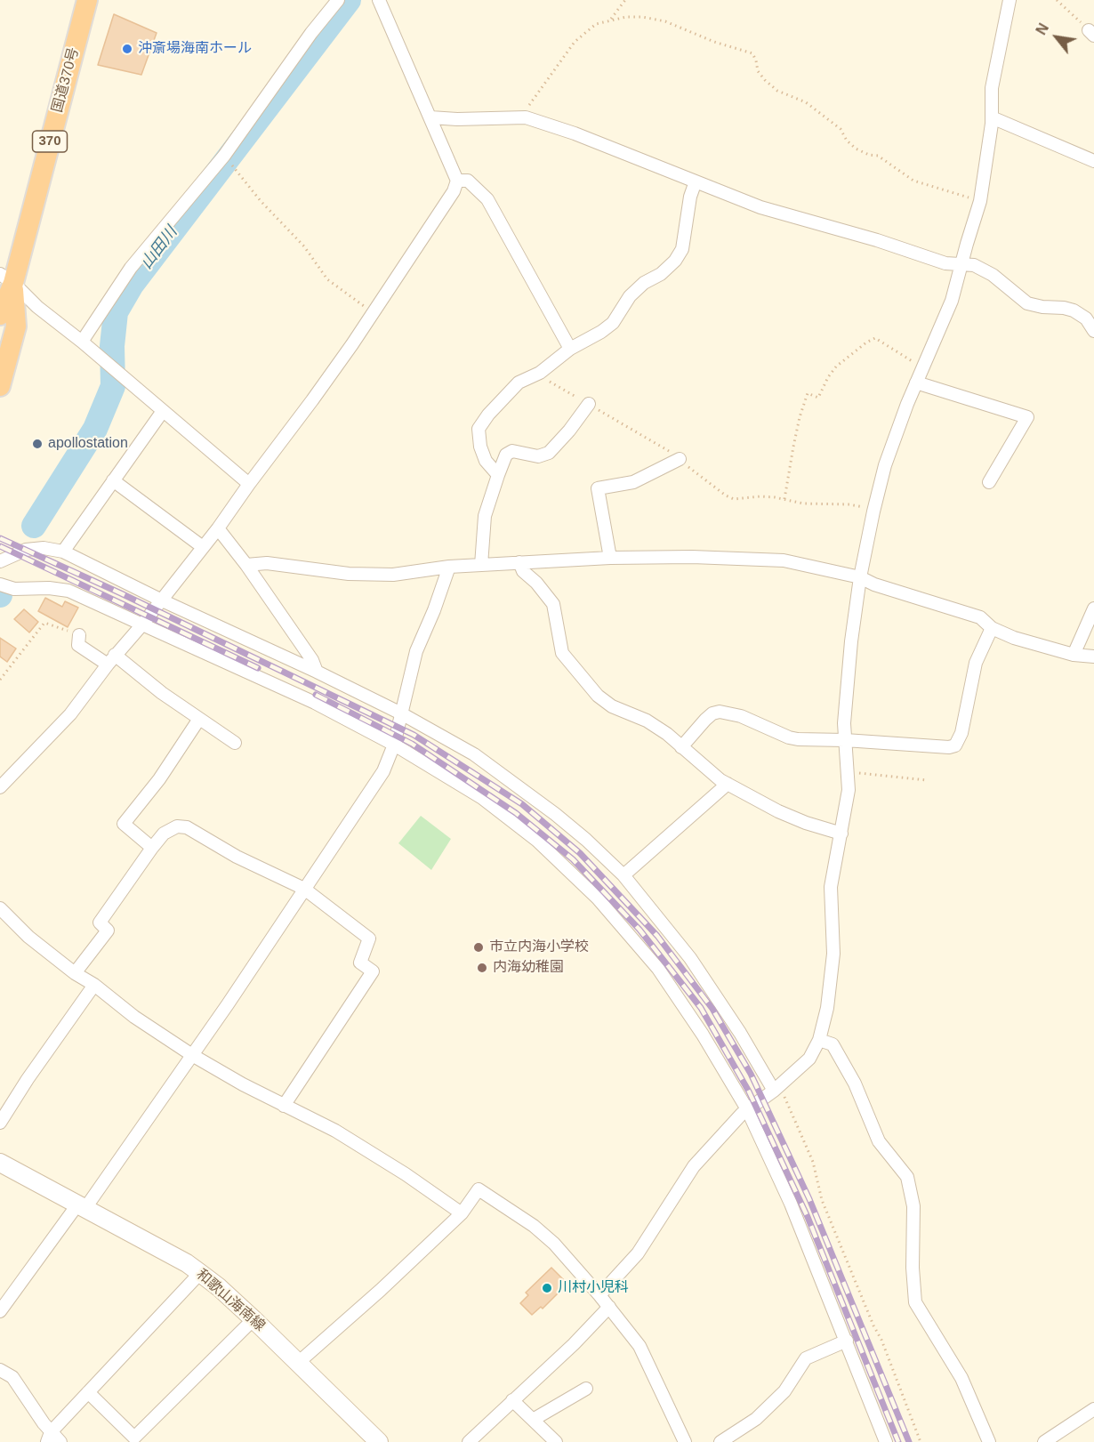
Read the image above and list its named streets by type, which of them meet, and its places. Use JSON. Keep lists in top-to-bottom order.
{
  "streets": {
    "highway": ["国道370号", "370"],
    "main road": ["和歌山海南線"]
  },
  "water": ["山田川"],
  "places": [
    "沖斎場海南ホール",
    "apollostation",
    "市立内海小学校",
    "内海幼稚園",
    "川村小児科"
  ],
  "north": "top left"
}
